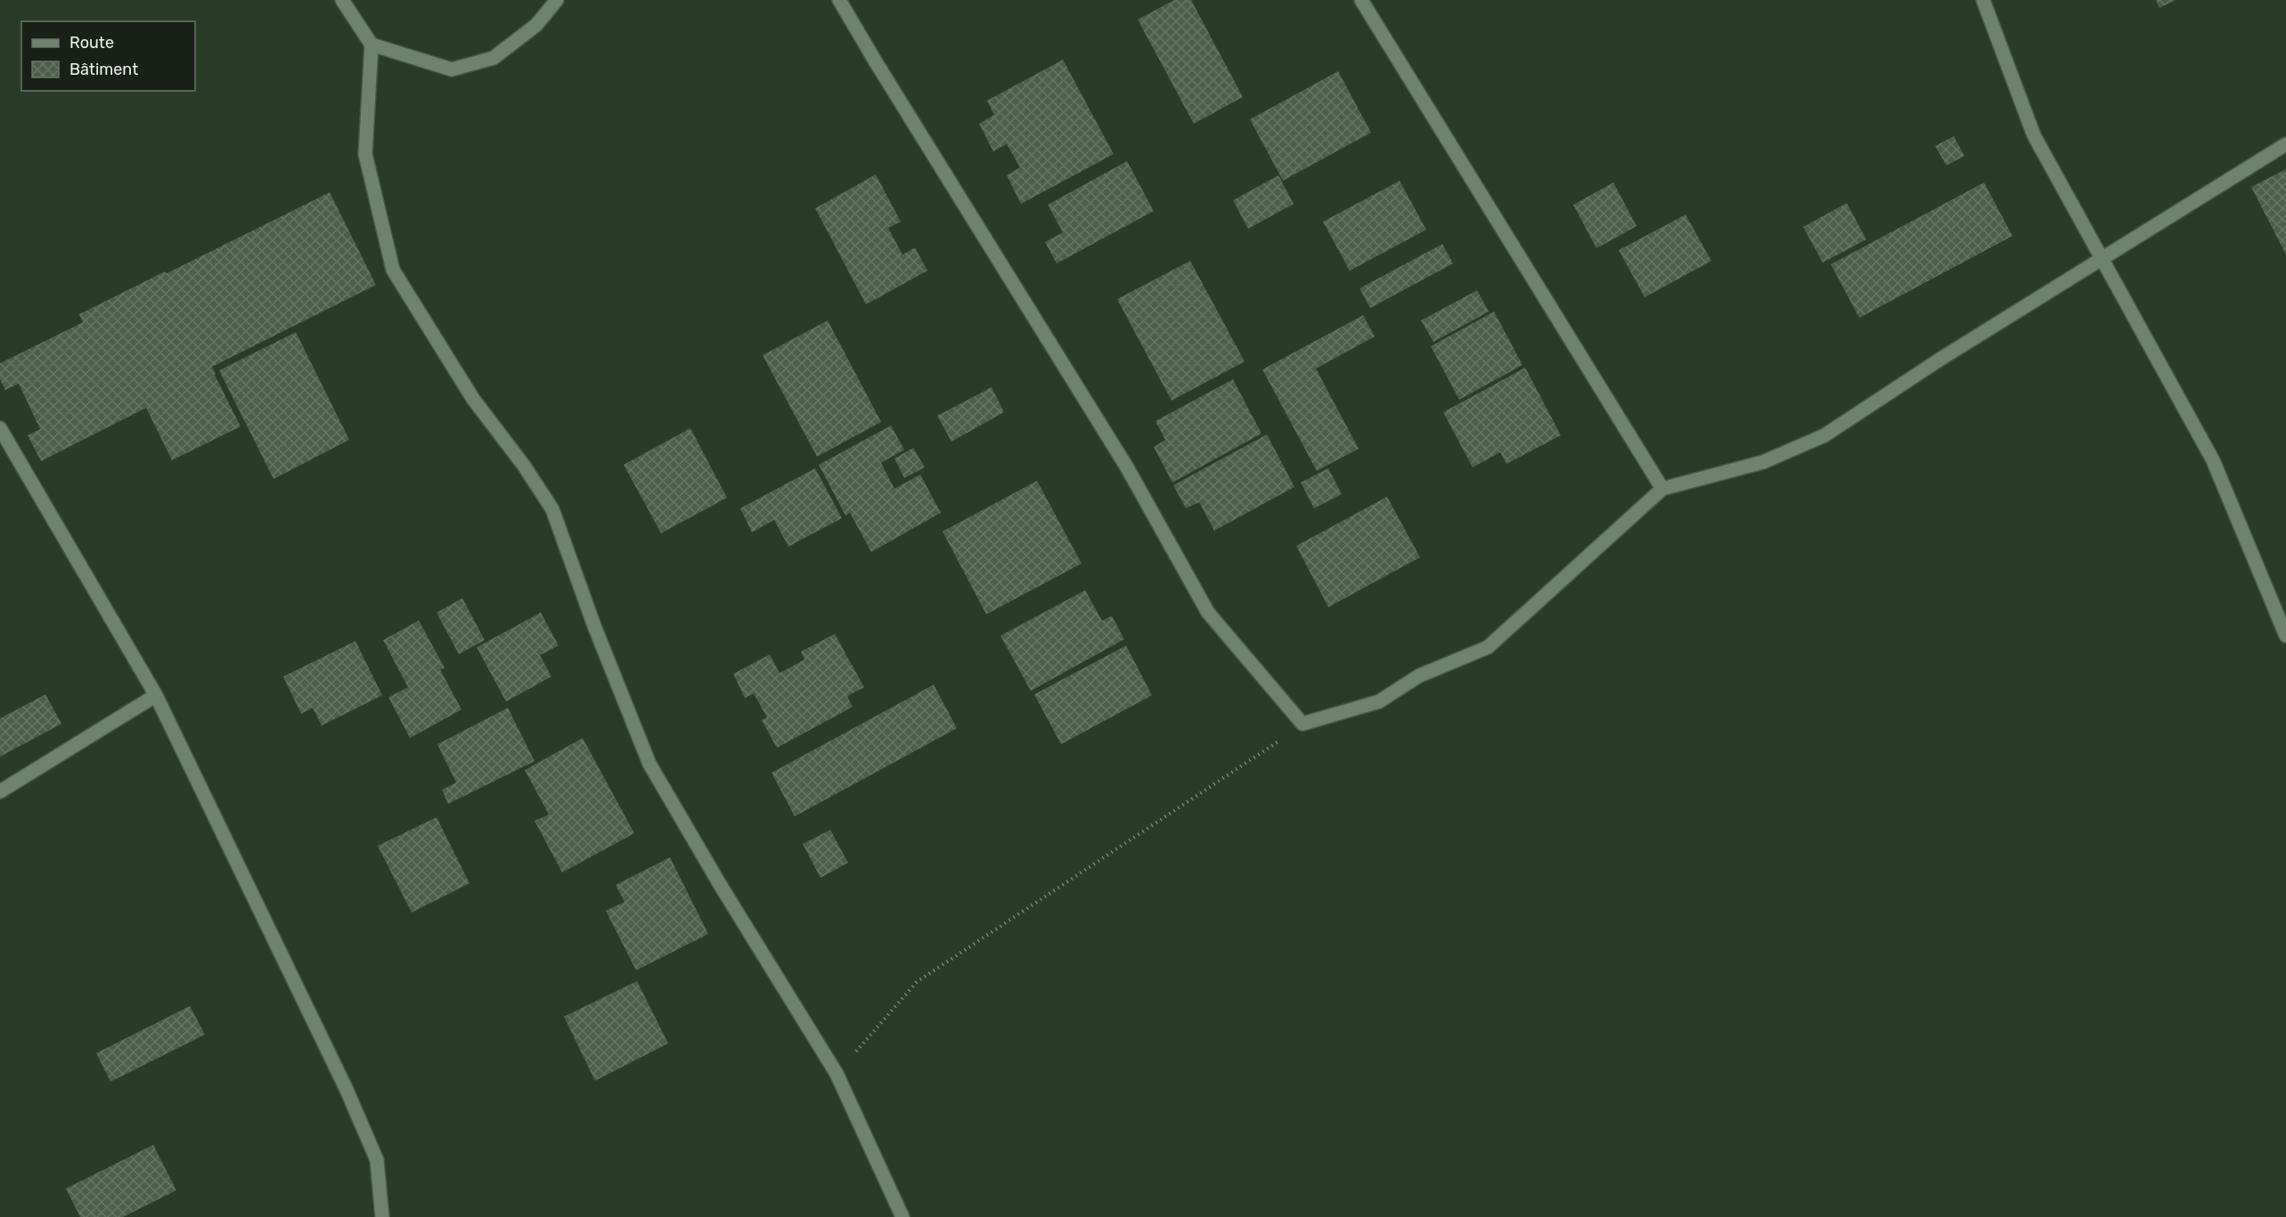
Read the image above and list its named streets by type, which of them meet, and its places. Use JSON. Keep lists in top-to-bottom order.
{
  "legend": ["Route", "Bâtiment"]
}
